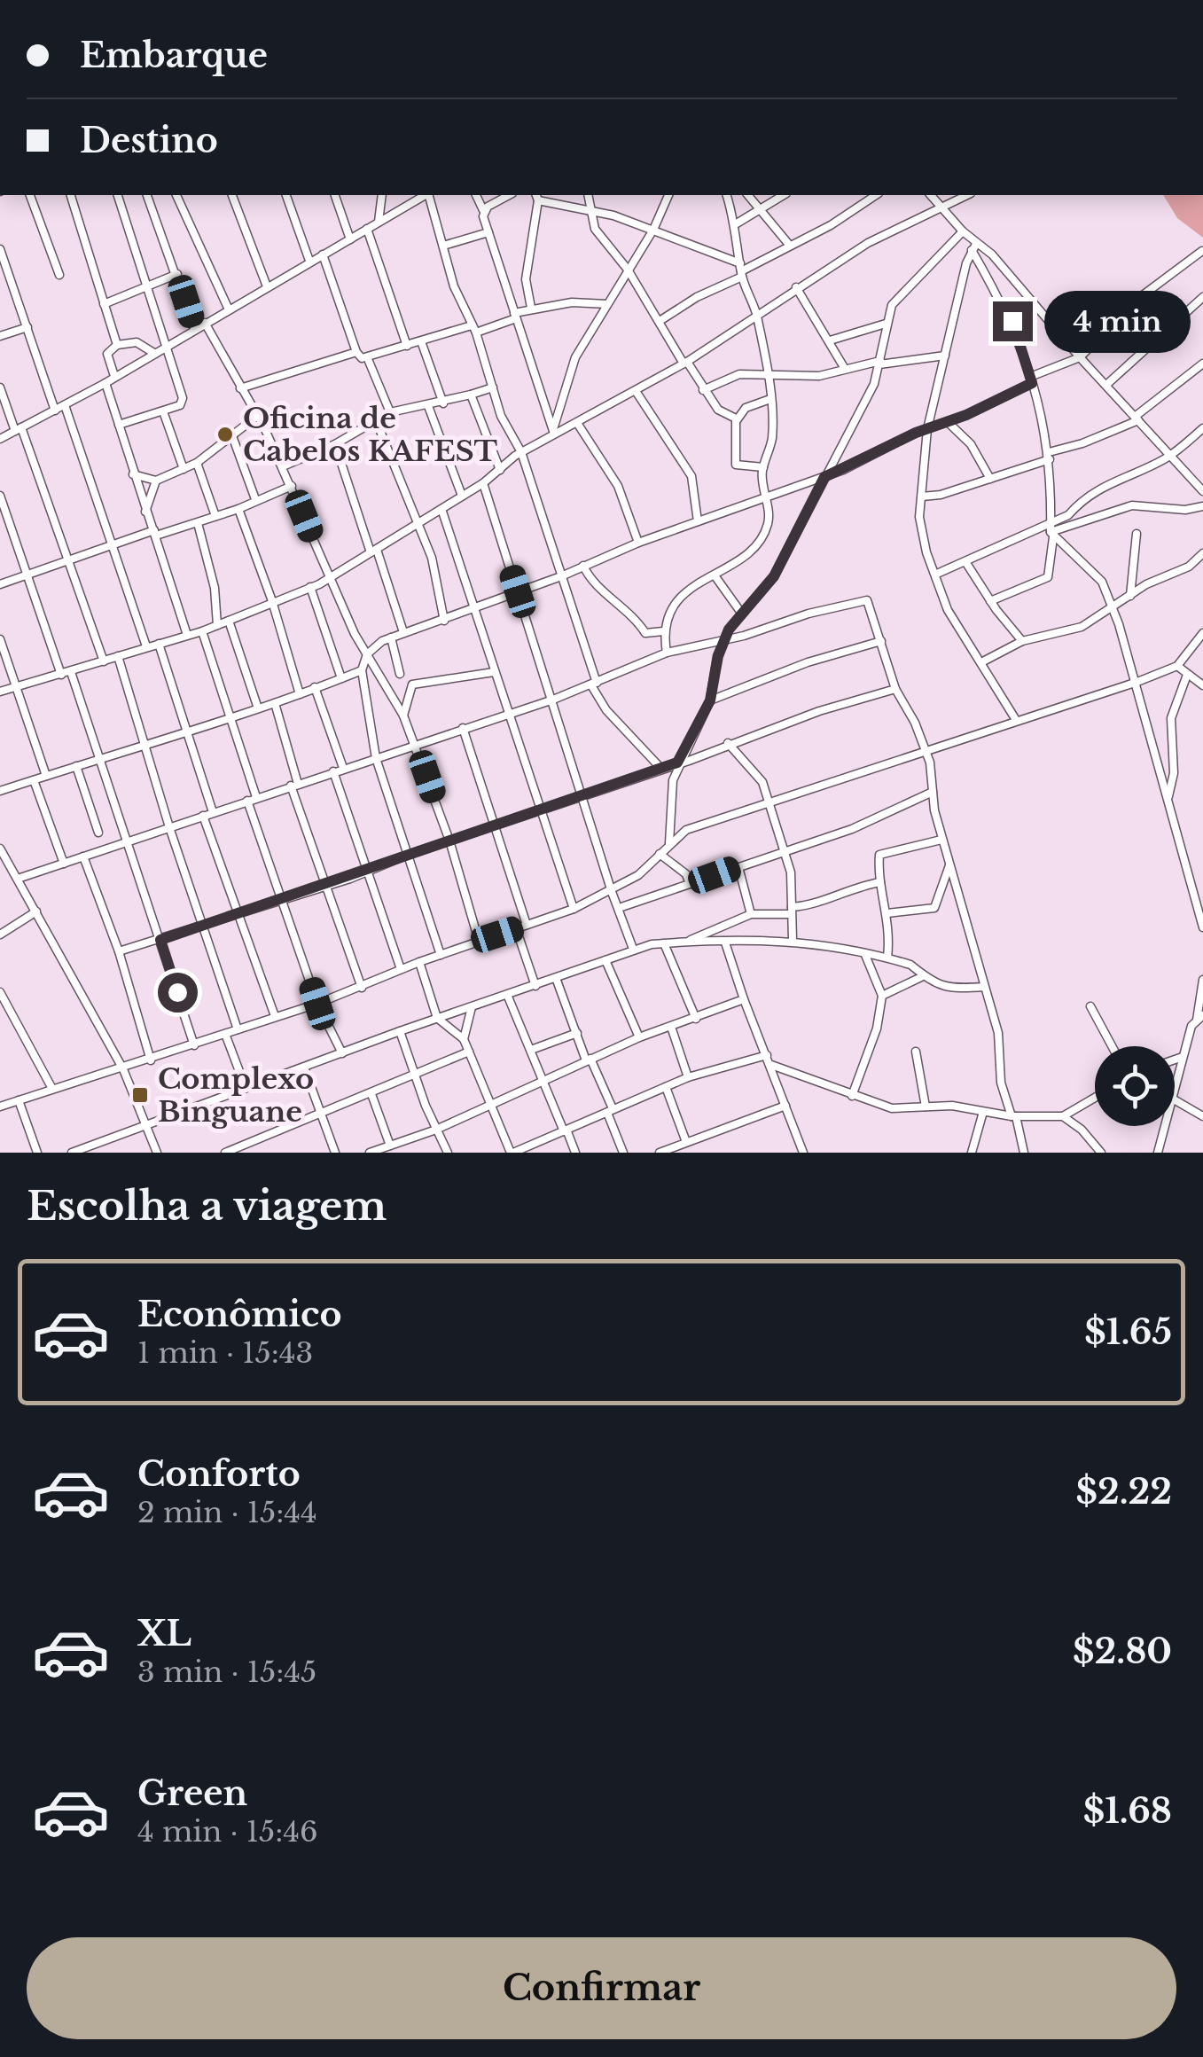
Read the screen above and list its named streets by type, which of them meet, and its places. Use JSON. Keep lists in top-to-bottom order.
{
  "places": {
    "other": ["Oficina de Cabelos KAFEST"],
    "transit": ["Complexo Binguane"]
  },
  "page": {
    "banner": ["Embarque", "Destino"],
    "bubble": "4 min",
    "heading": "Escolha a viagem",
    "list": [
      {
        "name": "Econômico",
        "note": "1 min · 15:43",
        "value": "$1.65"
      },
      {
        "name": "Conforto",
        "note": "2 min · 15:44",
        "value": "$2.22"
      },
      {
        "name": "XL",
        "note": "3 min · 15:45",
        "value": "$2.80"
      },
      {
        "name": "Green",
        "note": "4 min · 15:46",
        "value": "$1.68"
      }
    ],
    "buttons": "Confirmar"
  }
}
